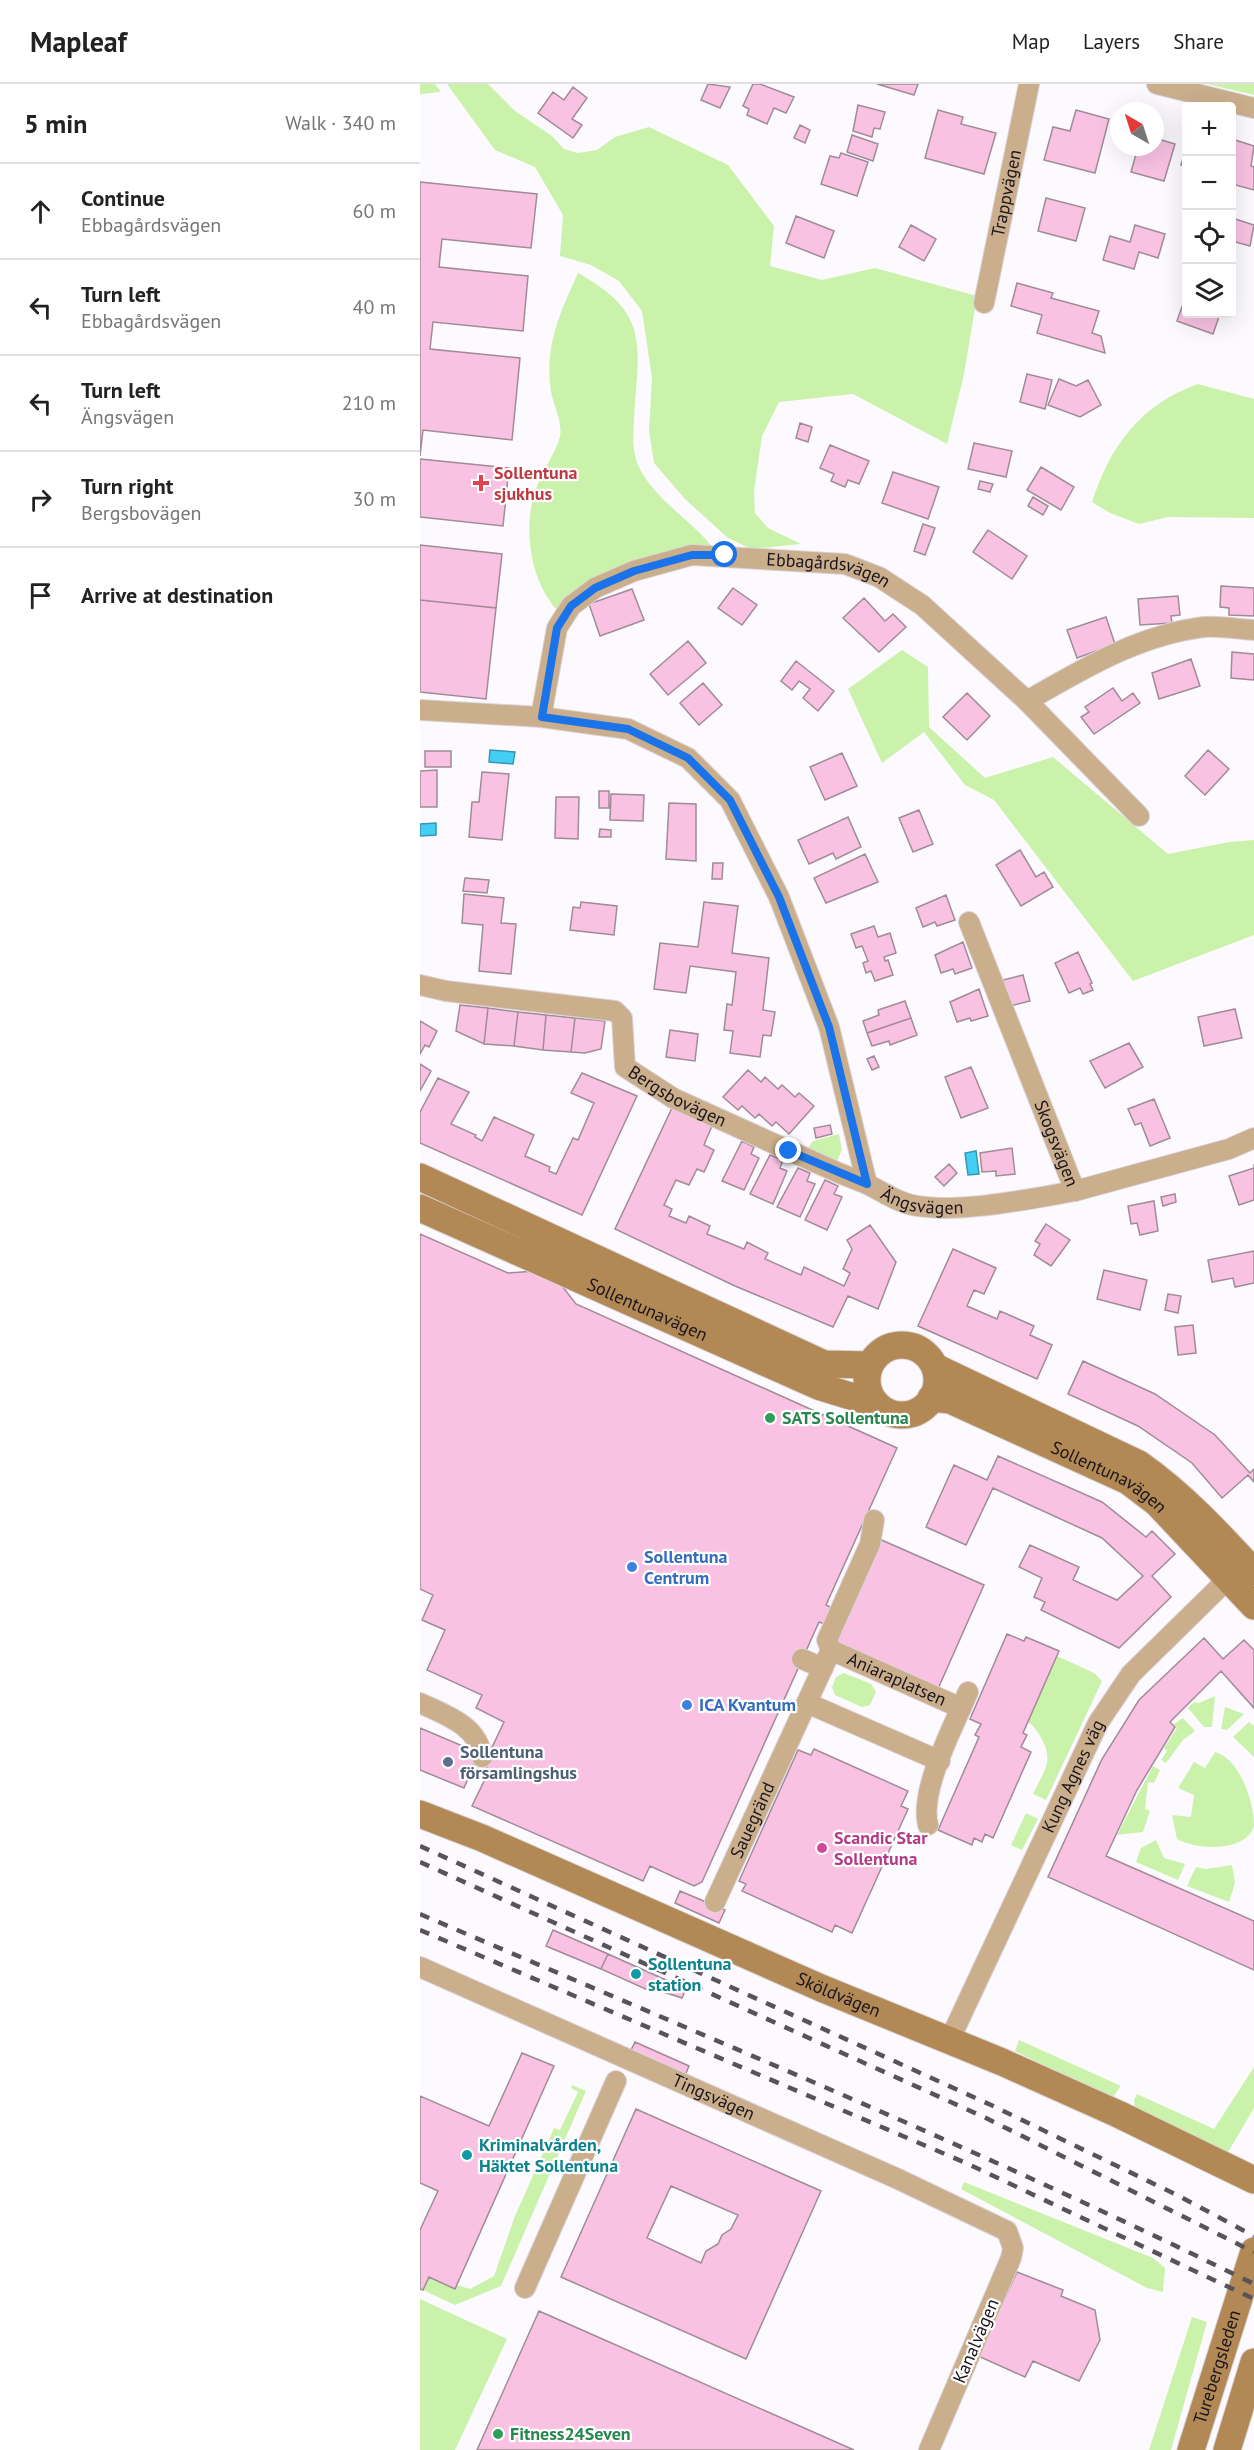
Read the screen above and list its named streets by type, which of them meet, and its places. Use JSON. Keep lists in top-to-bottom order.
{
  "streets": {
    "street": [
      "Trappvägen",
      "Ebbagårdsvägen",
      "Bergsbovägen",
      "Skogsvägen",
      "Ängsvägen",
      "Sollentunavägen",
      "Aniaraplatsen",
      "Kung Agnes väg",
      "Sauegränd",
      "Sköldvägen",
      "Tingsvägen",
      "Kanalvägen",
      "Turebergsleden"
    ]
  },
  "crossings": [
    ["Ebbagårdsvägen", "Ängsvägen"],
    ["Bergsbovägen", "Ängsvägen"],
    ["Skogsvägen", "Ängsvägen"],
    ["Sollentunavägen", "Kung Agnes väg"],
    ["Aniaraplatsen", "Sauegränd"],
    ["Kung Agnes väg", "Sköldvägen"],
    ["Tingsvägen", "Kanalvägen"]
  ],
  "places": {
    "health": ["Sollentuna sjukhus"],
    "other": [
      "SATS Sollentuna",
      "Sollentuna Centrum",
      "ICA Kvantum",
      "Sollentuna församlingshus",
      "Scandic Star Sollentuna",
      "Sollentuna station",
      "Kriminalvården, Häktet Sollentuna",
      "Fitness24Seven"
    ]
  },
  "north": "top left",
  "page": {
    "header": "Mapleaf",
    "nav": ["Map", "Layers", "Share"],
    "heading": ["5 min", "Walk · 340 m"],
    "map_buttons": ["+", "−"],
    "list": [
      ["Continue", "Ebbagårdsvägen", "60 m"],
      ["Turn left", "Ebbagårdsvägen", "40 m"],
      ["Turn left", "Ängsvägen", "210 m"],
      ["Turn right", "Bergsbovägen", "30 m"],
      "Arrive at destination"
    ]
  }
}
